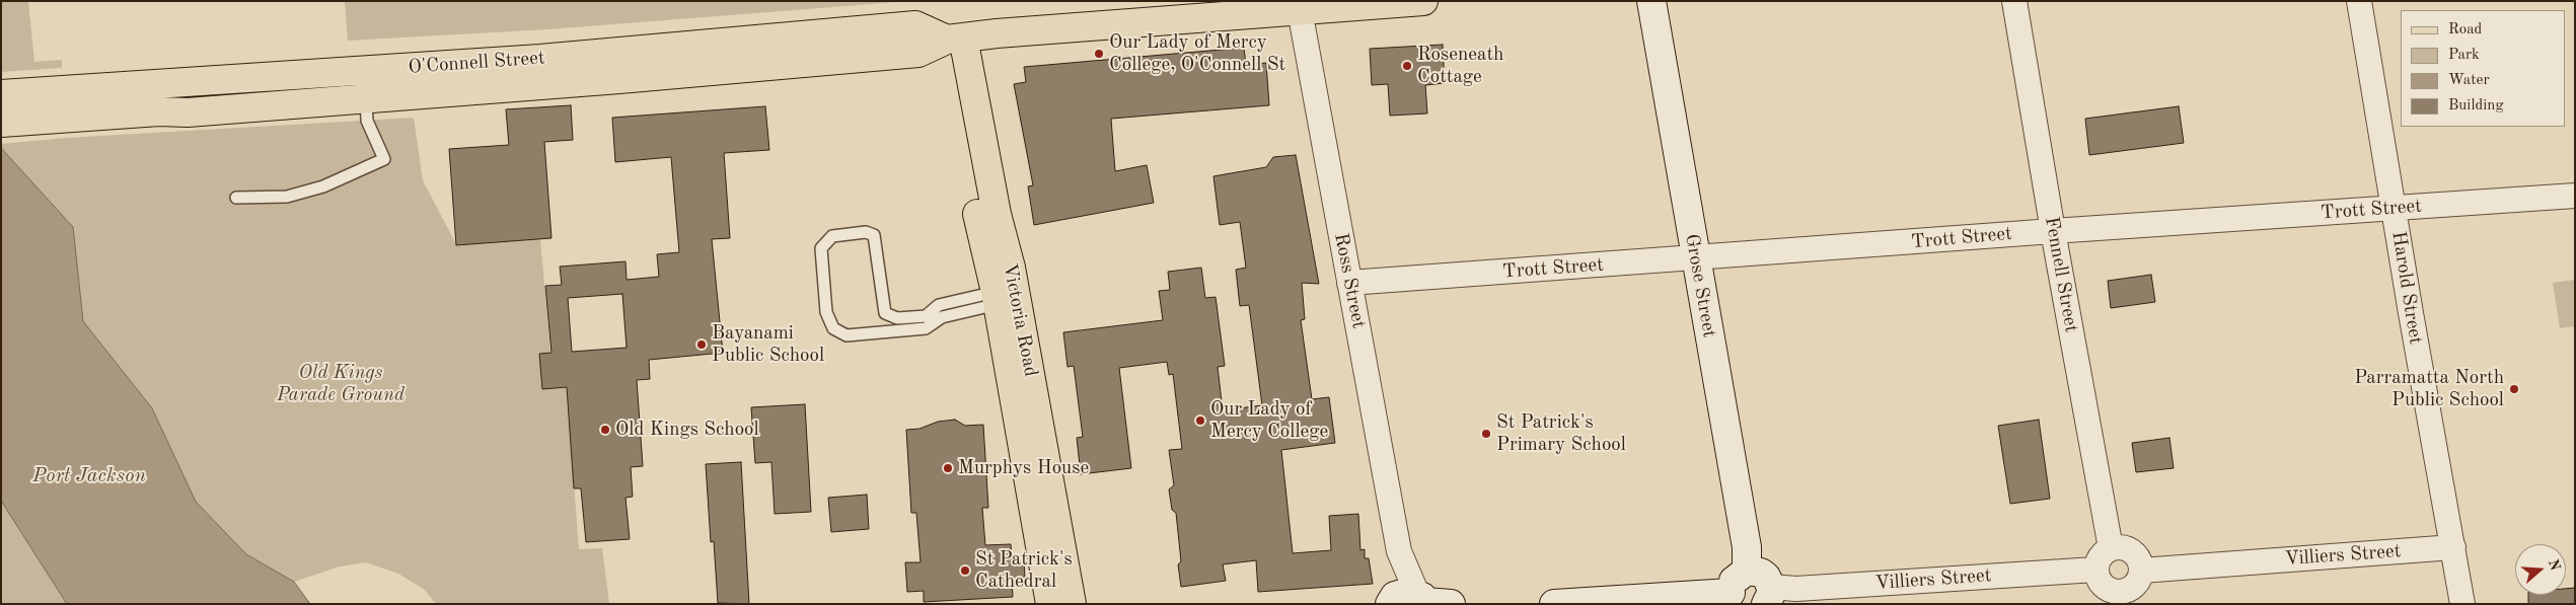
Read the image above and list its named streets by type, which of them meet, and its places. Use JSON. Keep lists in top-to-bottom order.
{
  "streets": {
    "main road": ["O'Connell Street", "Victoria Road"],
    "street": [
      "Trott Street",
      "Fennell Street",
      "Ross Street",
      "Grose Street",
      "Harold Street",
      "Villiers Street"
    ]
  },
  "crossings": [
    ["O'Connell Street", "Ross Street"],
    ["O'Connell Street", "Victoria Road"],
    ["Trott Street", "Fennell Street"],
    ["Trott Street", "Ross Street"],
    ["Trott Street", "Grose Street"],
    ["Trott Street", "Harold Street"],
    ["Fennell Street", "Villiers Street"],
    ["Harold Street", "Villiers Street"]
  ],
  "water": ["Port Jackson"],
  "parks": ["Old Kings Parade Ground"],
  "places": [
    "Our Lady of Mercy College, O'Connell St",
    "Roseneath Cottage",
    "Bayanami Public School",
    "Parramatta North Public School",
    "Our Lady of Mercy College",
    "Old Kings School",
    "St Patrick's Primary School",
    "Murphys House",
    "St Patrick's Cathedral"
  ],
  "legend": [
    "Road",
    "Park",
    "Water",
    "Building"
  ],
  "north": "right"
}
